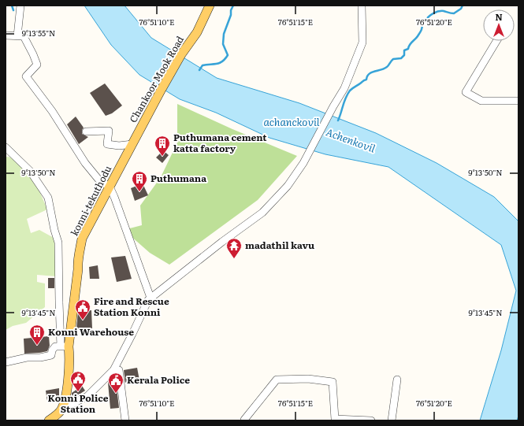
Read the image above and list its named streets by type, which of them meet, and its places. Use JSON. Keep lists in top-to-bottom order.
{
  "streets": {
    "main road": ["Chankoor Mook Road", "konni-tekuthodu"]
  },
  "crossings": [
    ["Chankoor Mook Road", "konni-tekuthodu"]
  ],
  "water": ["achanckovil", "Achenkovil"],
  "places": {
    "building": ["Puthumana cement katta factory", "Puthumana", "Konni Warehouse"],
    "temple": ["madathil kavu"],
    "public building": ["Fire and Rescue Station Konni", "Konni Police Station", "Kerala Police"]
  },
  "north": "top",
  "coordinates": [
    "76°51'10\"E",
    "76°51'15\"E",
    "76°51'20\"E",
    "9°13'55\"N",
    "9°13'50\"N",
    "9°13'45\"N"
  ]
}
